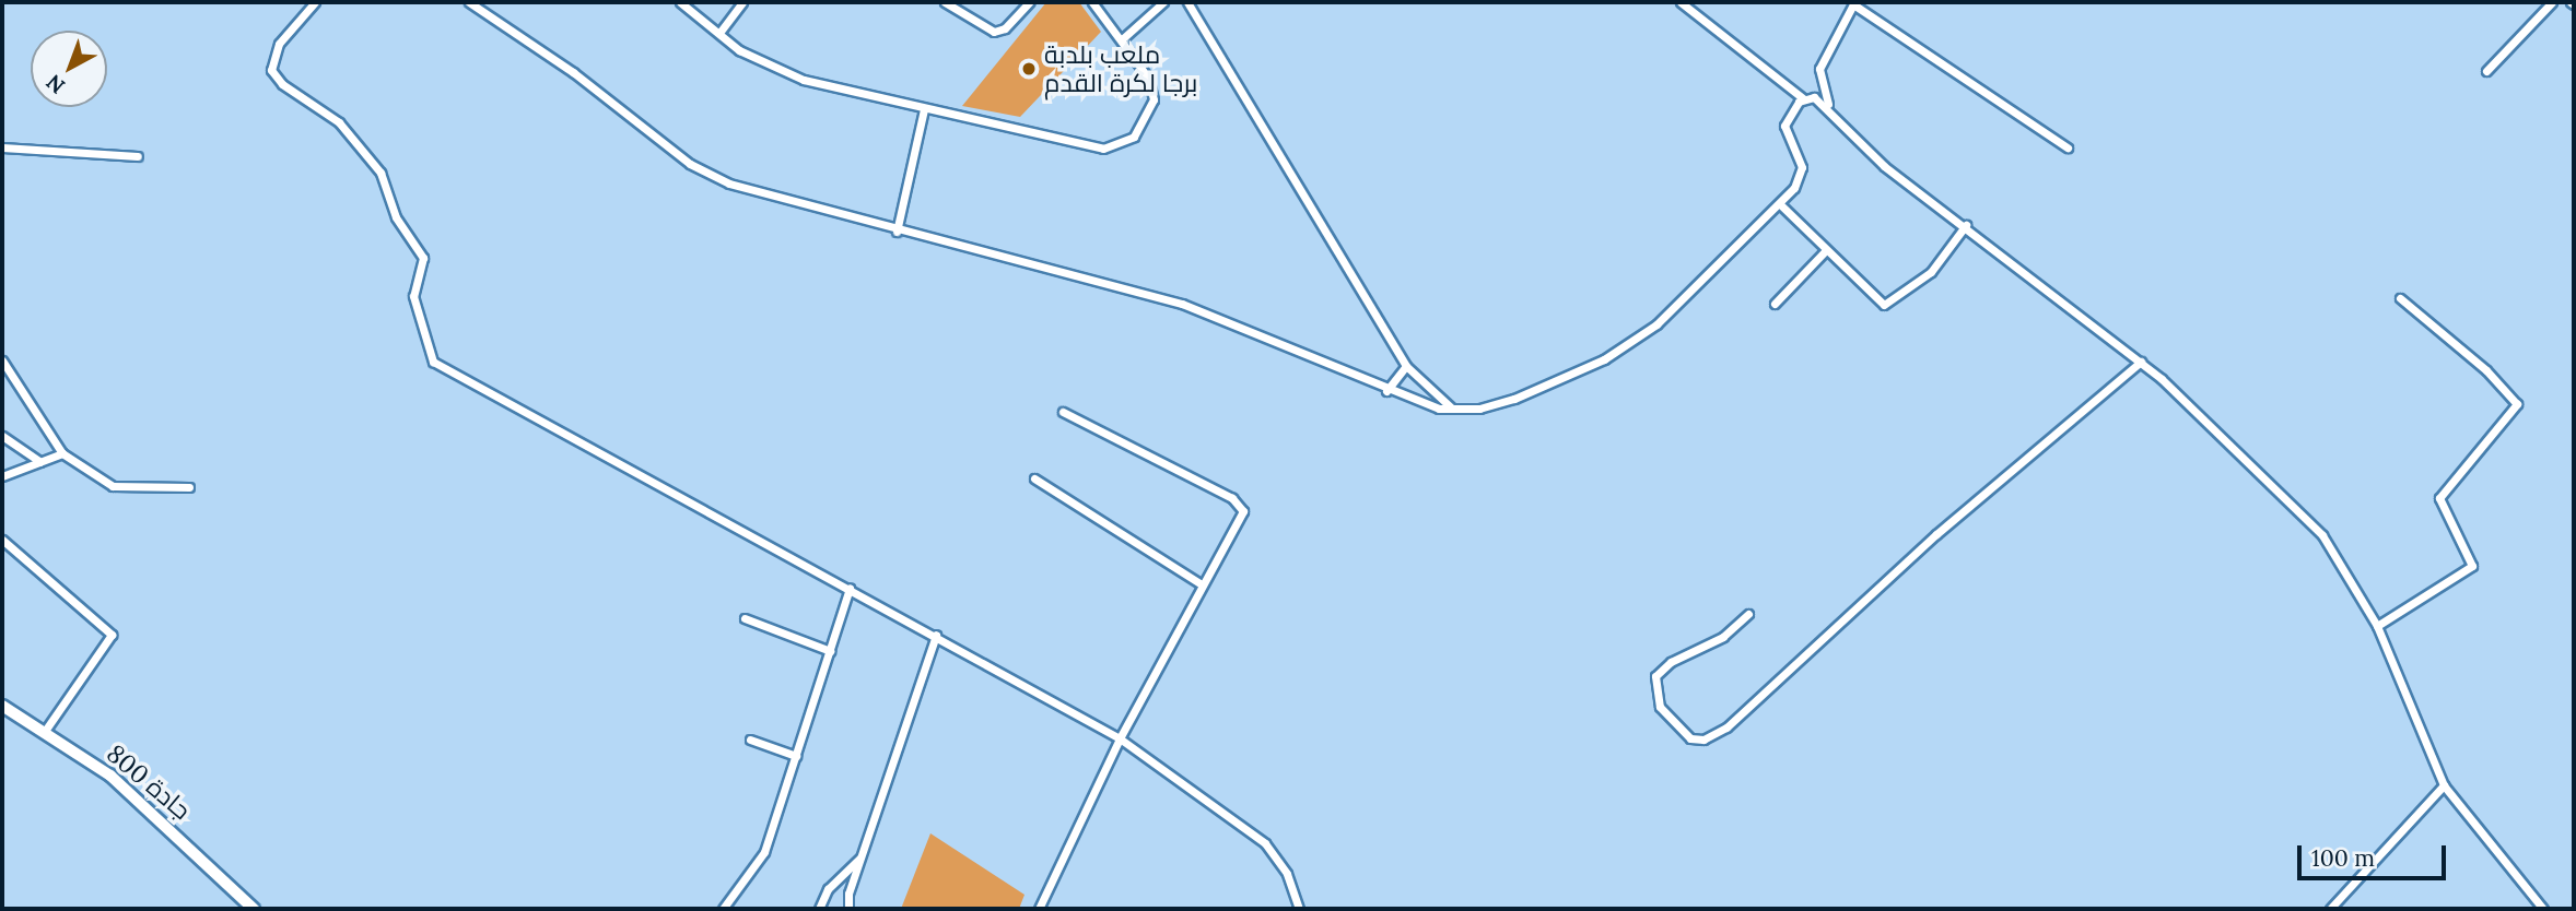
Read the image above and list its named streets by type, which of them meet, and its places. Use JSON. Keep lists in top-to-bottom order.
{
  "streets": {
    "main road": ["جادة 800"]
  },
  "places": ["ملعب بلدبة برجا لكرة القدم"],
  "scale_bar": "100 m",
  "north": "bottom left"
}
